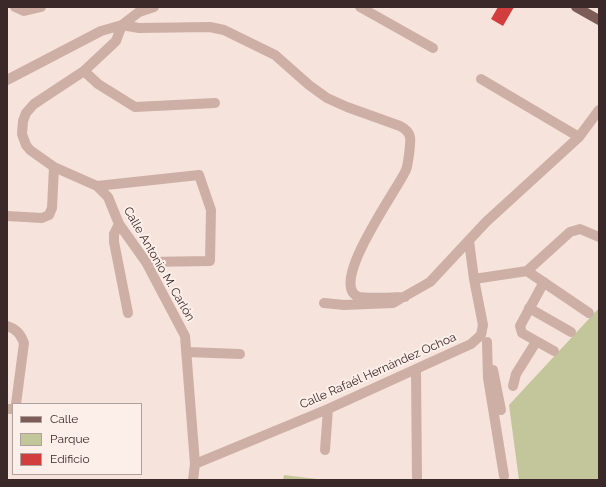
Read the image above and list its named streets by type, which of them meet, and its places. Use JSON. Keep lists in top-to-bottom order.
{
  "streets": {
    "street": ["Calle Antonio M. Carlón", "Calle Rafaél Hernández Ochoa"]
  },
  "crossings": [
    ["Calle Antonio M. Carlón", "Calle Rafaél Hernández Ochoa"]
  ],
  "legend": ["Calle", "Parque", "Edificio"]
}
